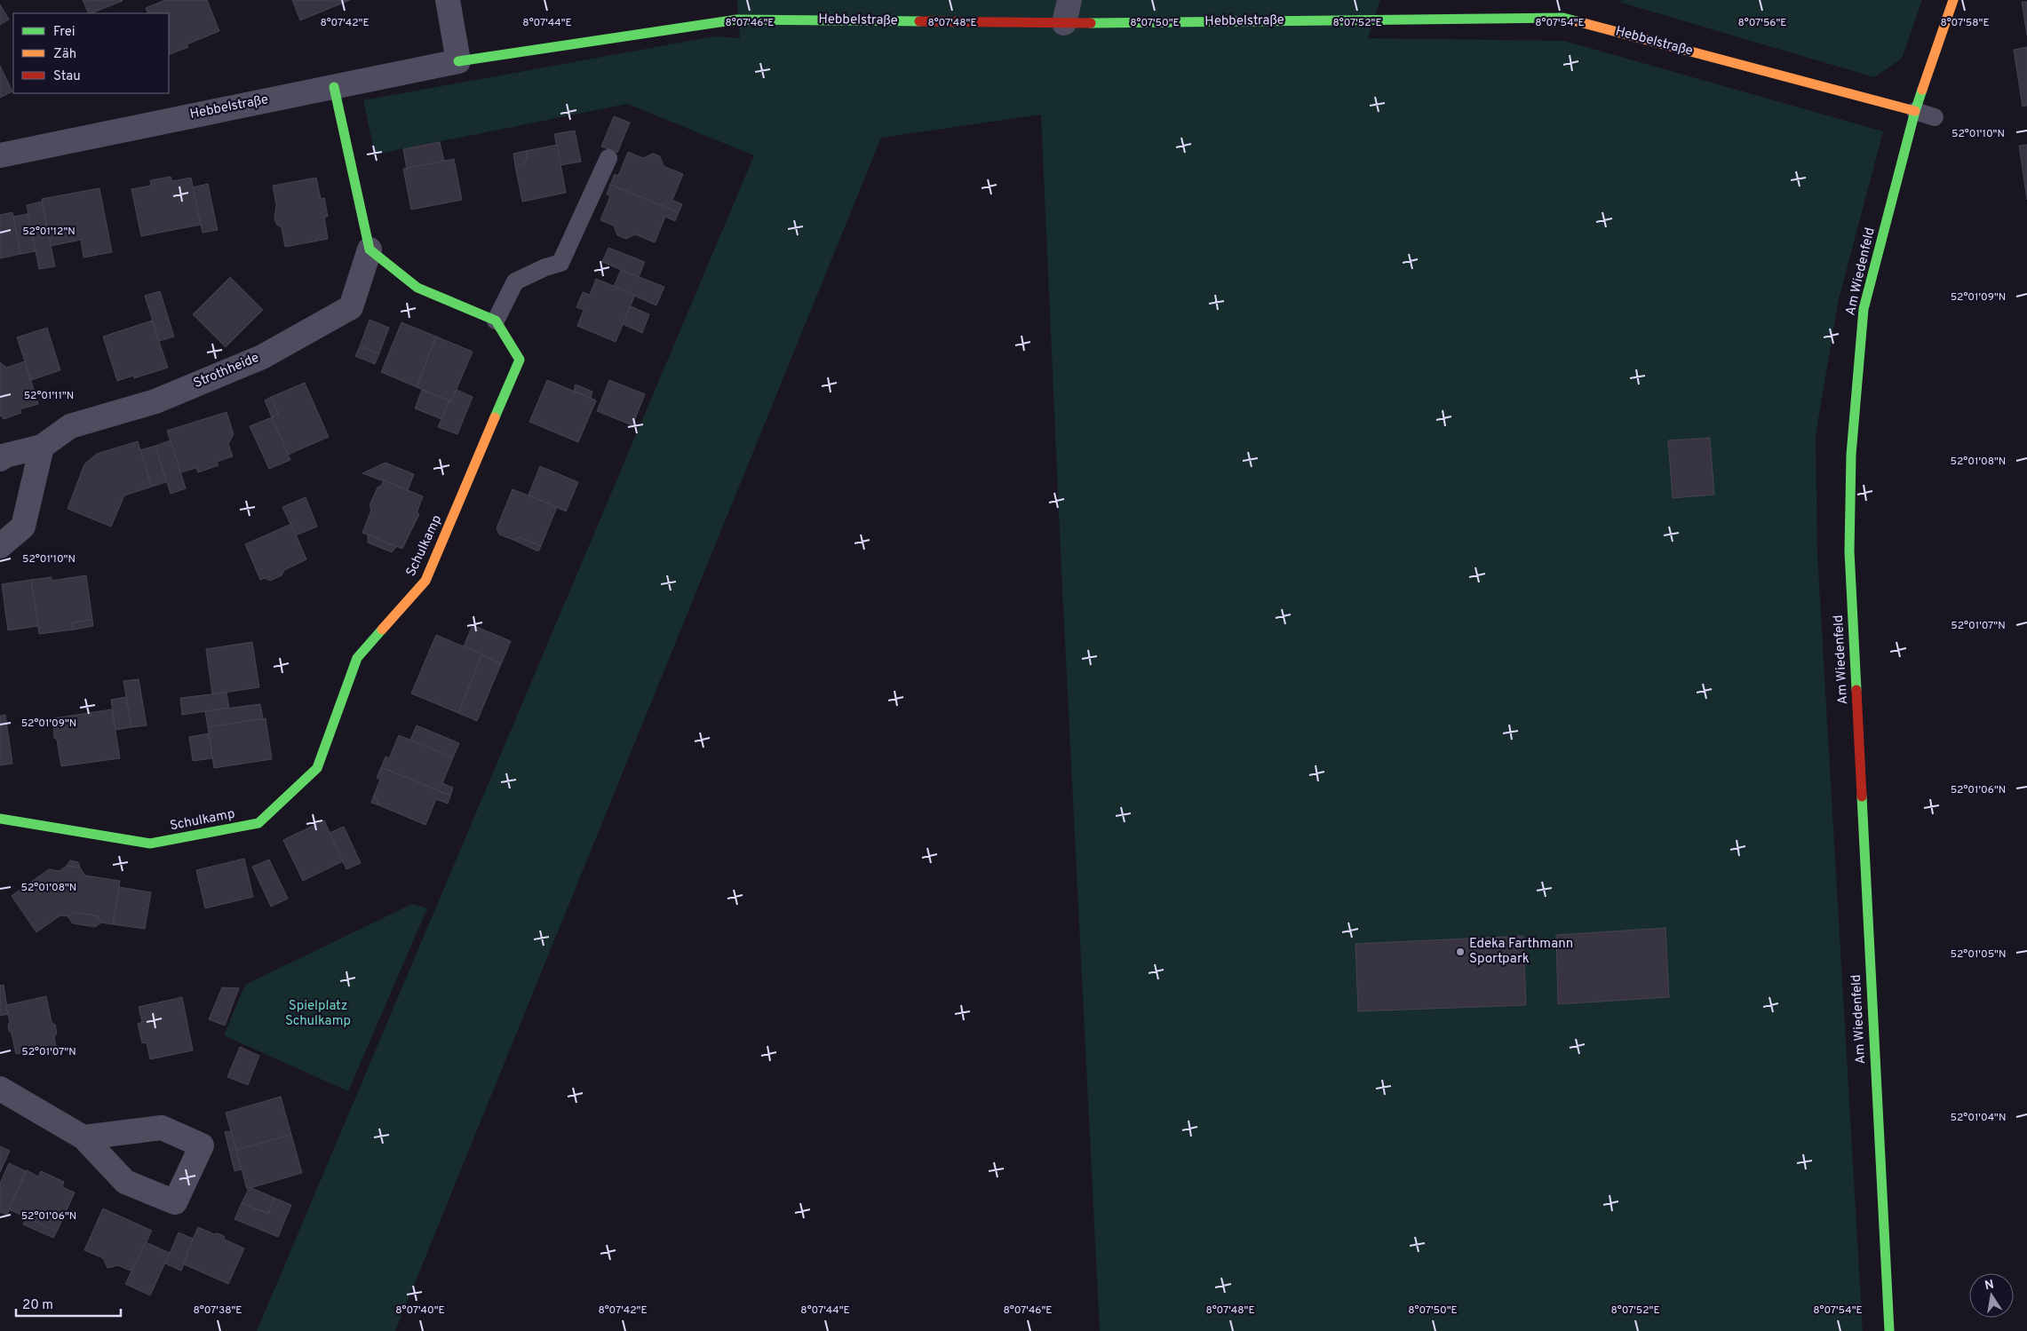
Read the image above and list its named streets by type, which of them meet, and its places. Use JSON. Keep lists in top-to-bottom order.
{
  "streets": {
    "street": [
      "Hebbelstraße",
      "Am Wiedenfeld",
      "Strothheide",
      "Schulkamp"
    ]
  },
  "crossings": [
    ["Hebbelstraße", "Am Wiedenfeld"]
  ],
  "parks": ["Spielplatz Schulkamp"],
  "places": ["Edeka Farthmann Sportpark"],
  "legend": ["Frei", "Zäh", "Stau"],
  "scale_bar": "20 m",
  "north": "top",
  "coordinates": [
    "8°07'42\"E",
    "8°07'44\"E",
    "8°07'46\"E",
    "8°07'48\"E",
    "8°07'50\"E",
    "8°07'52\"E",
    "8°07'54\"E",
    "8°07'56\"E",
    "8°07'58\"E",
    "52°01'10\"N",
    "52°01'12\"N",
    "52°01'09\"N",
    "52°01'11\"N",
    "52°01'08\"N",
    "52°01'07\"N",
    "52°01'06\"N",
    "52°01'05\"N",
    "52°01'04\"N",
    "8°07'38\"E",
    "8°07'40\"E"
  ]
}
